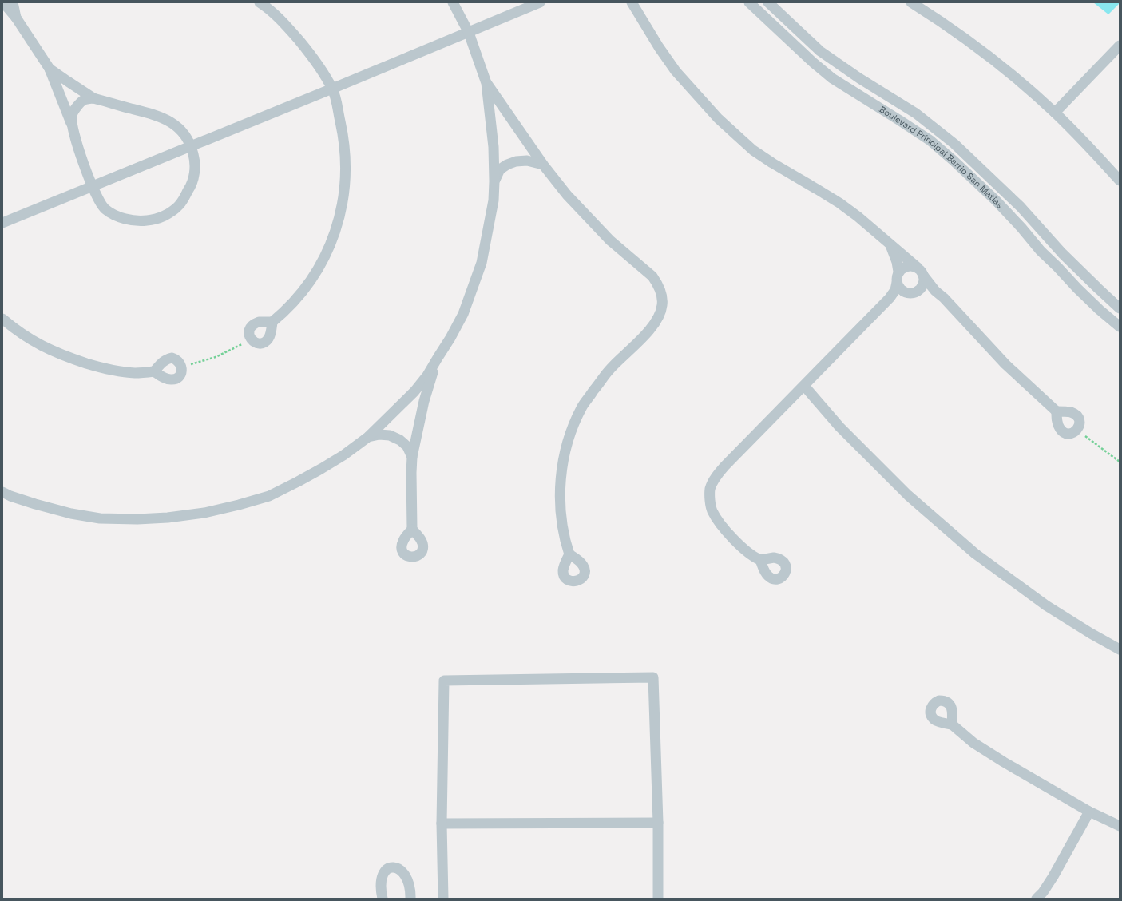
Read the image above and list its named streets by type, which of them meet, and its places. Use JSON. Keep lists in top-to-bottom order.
{
  "streets": {
    "street": ["Boulevard Principal Barrio San Matías"]
  }
}
